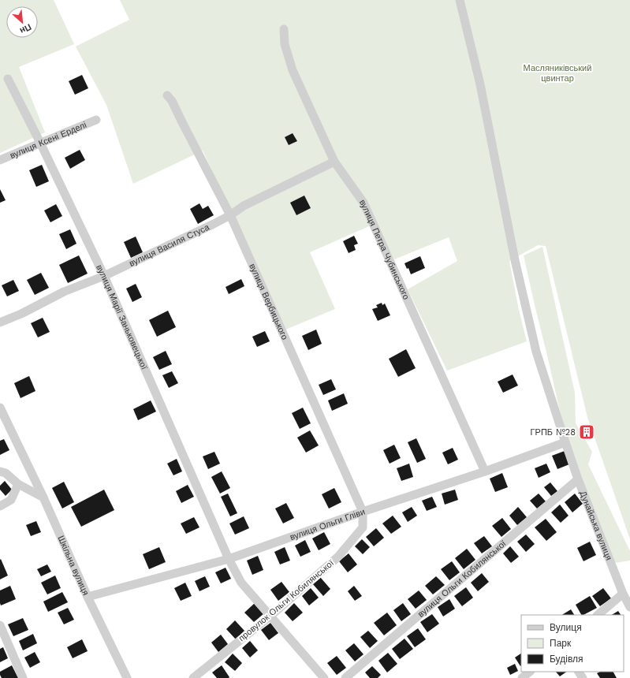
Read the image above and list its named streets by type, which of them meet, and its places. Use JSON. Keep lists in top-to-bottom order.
{
  "streets": {
    "street": [
      "вулиця Ксені Ерделі",
      "вулиця Василя Стуса",
      "вулиця Петра Чубинського",
      "вулиця Вербицького",
      "вулиця Марії Заньковецької",
      "вулиця Ольги Гліви",
      "Дунайська вулиця",
      "Шкільна вулиця",
      "вулиця Ольги Кобилянської",
      "провулок Ольги Кобилянської"
    ]
  },
  "crossings": [
    ["вулиця Ксені Ерделі", "вулиця Марії Заньковецької"],
    ["вулиця Василя Стуса", "вулиця Петра Чубинського"],
    ["вулиця Василя Стуса", "вулиця Вербицького"],
    ["вулиця Василя Стуса", "вулиця Марії Заньковецької"],
    ["вулиця Петра Чубинського", "вулиця Ольги Гліви"],
    ["вулиця Вербицького", "вулиця Ольги Гліви"],
    ["вулиця Вербицького", "провулок Ольги Кобилянської"],
    ["вулиця Марії Заньковецької", "вулиця Ольги Гліви"],
    ["вулиця Марії Заньковецької", "провулок Ольги Кобилянської"],
    ["вулиця Ольги Гліви", "Дунайська вулиця"],
    ["вулиця Ольги Гліви", "Шкільна вулиця"],
    ["вулиця Ольги Гліви", "провулок Ольги Кобилянської"],
    ["Дунайська вулиця", "вулиця Ольги Кобилянської"]
  ],
  "parks": ["Масляниківський цвинтар"],
  "places": {
    "building": ["ГРПБ №28"]
  },
  "legend": ["Вулиця", "Парк", "Будівля"],
  "north": "bottom right"
}
